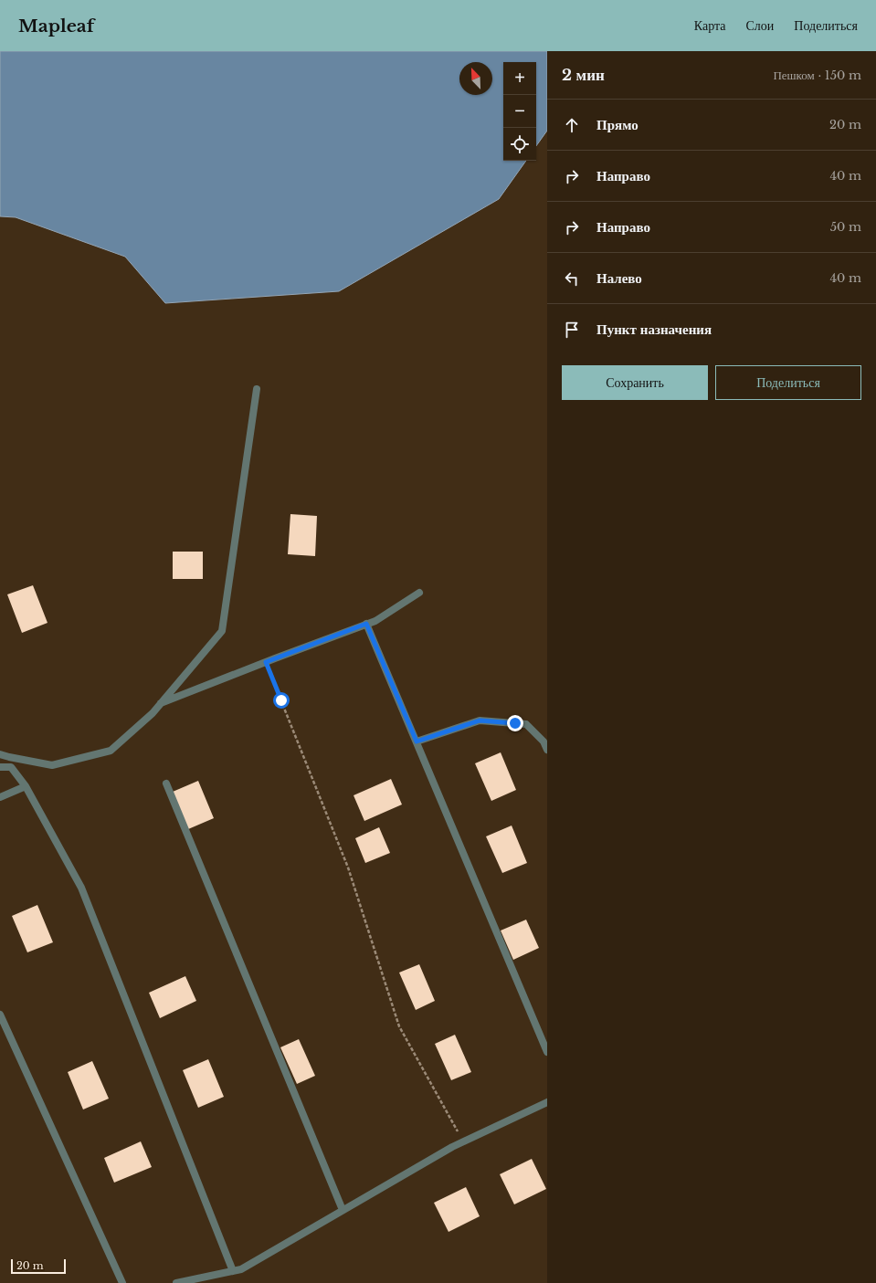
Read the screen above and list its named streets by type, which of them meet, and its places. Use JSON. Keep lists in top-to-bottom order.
{
  "scale_bar": "20 m",
  "north": "top left",
  "page": {
    "header": "Mapleaf",
    "nav": ["Карта", "Слои", "Поделиться"],
    "heading": ["2 мин", "Пешком · 150 m"],
    "map_buttons": ["+", "−"],
    "list": [
      ["Прямо", "20 m"],
      ["Направо", "40 m"],
      ["Направо", "50 m"],
      ["Налево", "40 m"],
      "Пункт назначения"
    ],
    "buttons": ["Сохранить", "Поделиться"],
    "scale": "20 m"
  }
}
